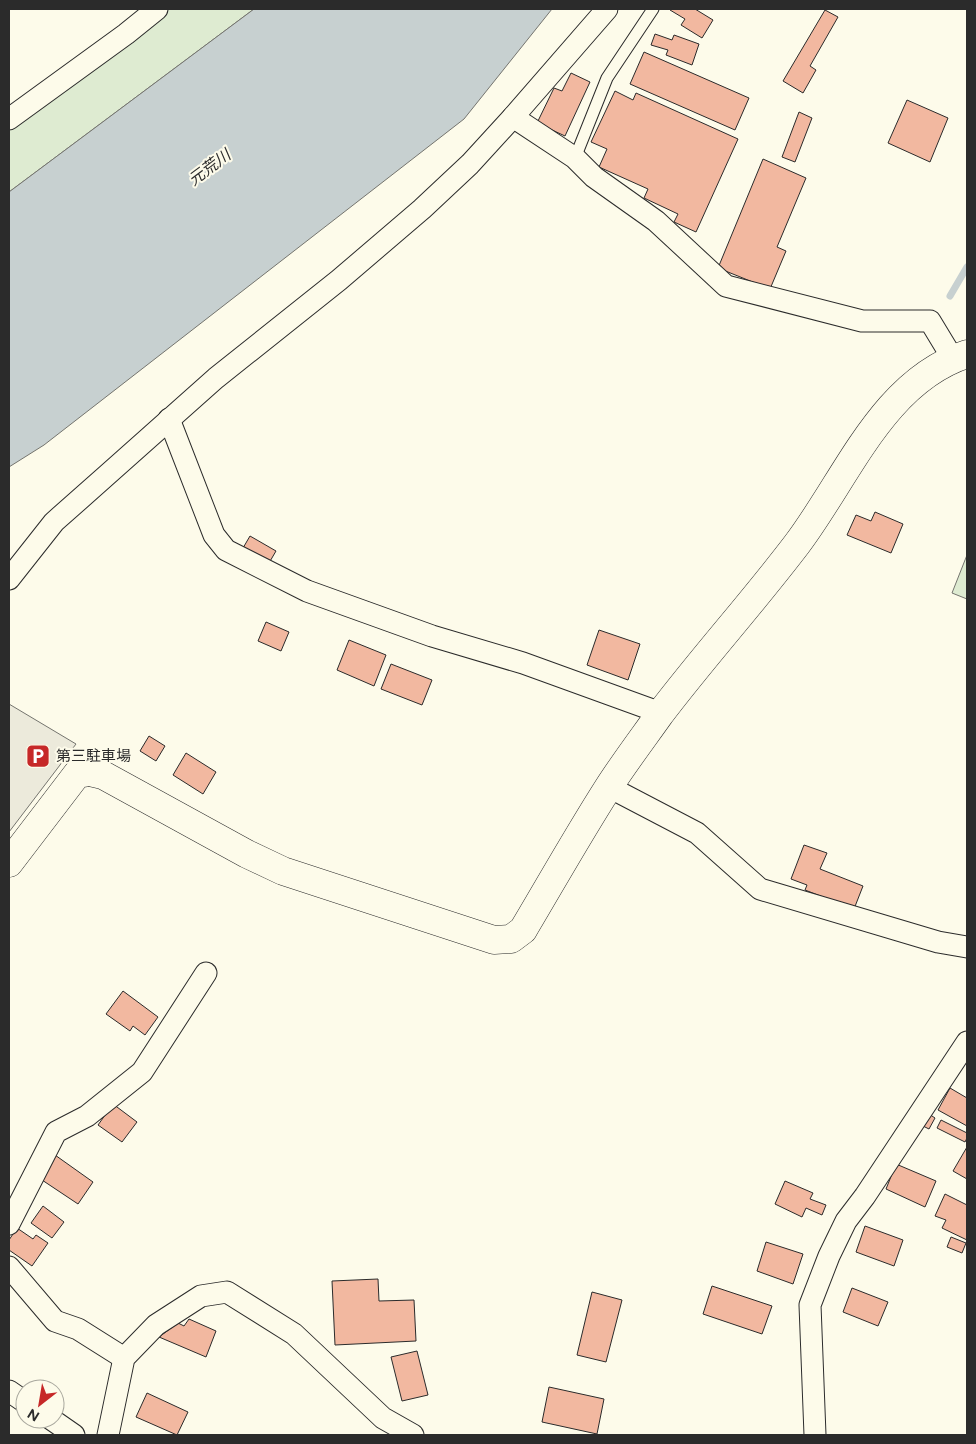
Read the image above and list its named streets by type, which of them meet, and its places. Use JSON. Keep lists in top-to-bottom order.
{
  "water": ["元荒川"],
  "places": {
    "parking": ["第三駐車場"]
  },
  "north": "bottom left"
}
